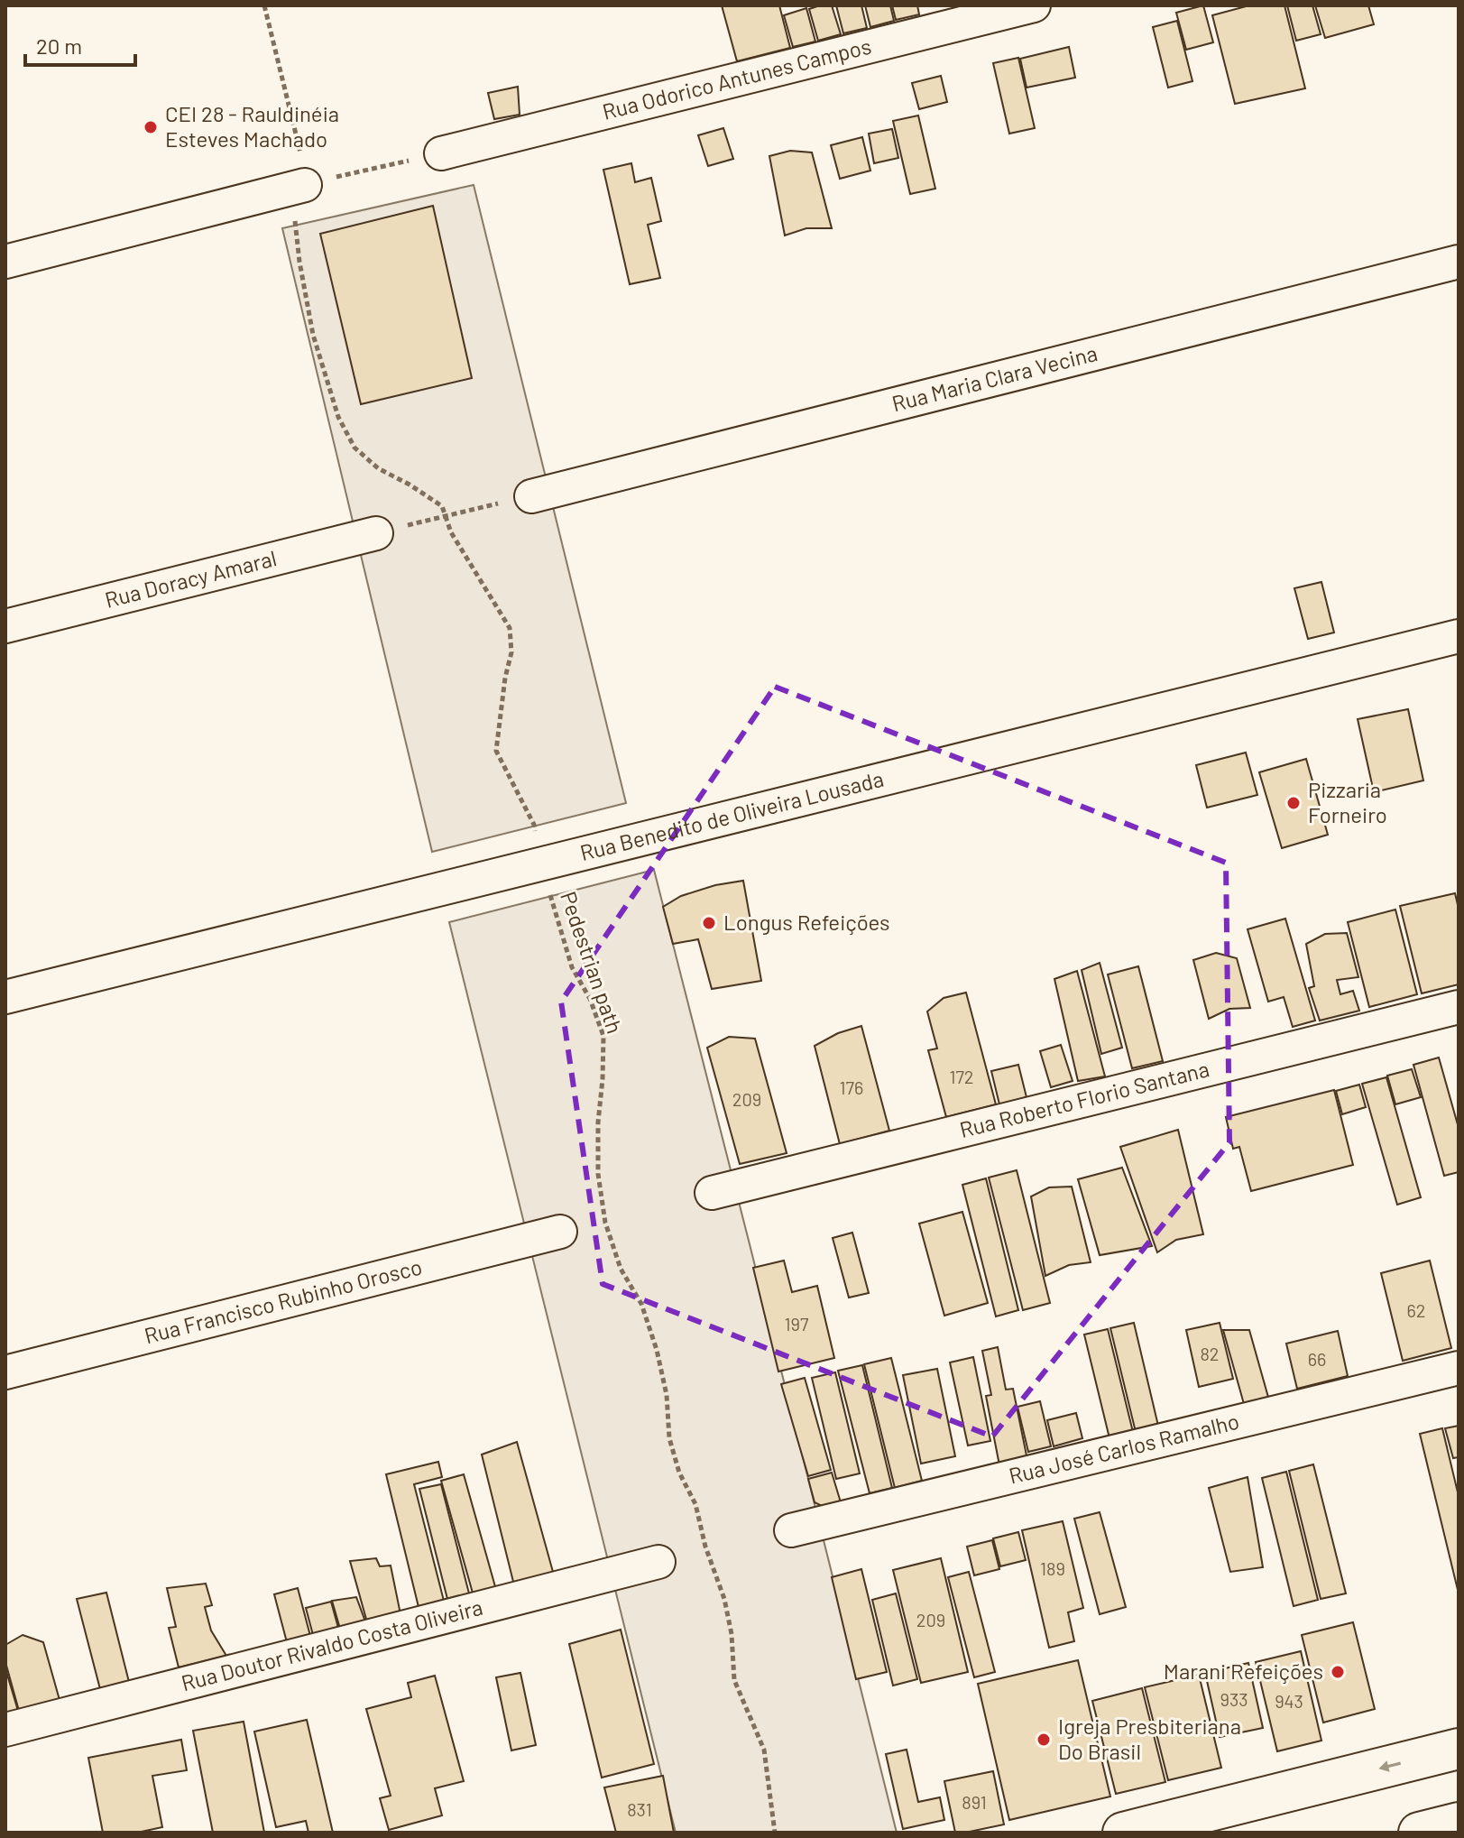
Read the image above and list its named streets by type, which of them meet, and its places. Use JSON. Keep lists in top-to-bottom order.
{
  "streets": {
    "street": [
      "Rua Odorico Antunes Campos",
      "Rua Maria Clara Vecina",
      "Rua Doracy Amaral",
      "Rua Benedito de Oliveira Lousada",
      "Rua Roberto Florio Santana",
      "Rua Francisco Rubinho Orosco",
      "Rua José Carlos Ramalho",
      "Rua Doutor Rivaldo Costa Oliveira"
    ],
    "path": ["Pedestrian path"]
  },
  "crossings": [
    ["Rua Benedito de Oliveira Lousada", "Pedestrian path"]
  ],
  "places": [
    "CEI 28 - Rauldinéia Esteves Machado",
    "Pizzaria Forneiro",
    "Longus Refeições",
    "Marani Refeições",
    "Igreja Presbiteriana Do Brasil"
  ],
  "house_numbers": [
    "172",
    "176",
    "209",
    "62",
    "197",
    "82",
    "66",
    "189",
    "209",
    "933",
    "943",
    "891",
    "831"
  ],
  "scale_bar": "20 m"
}
